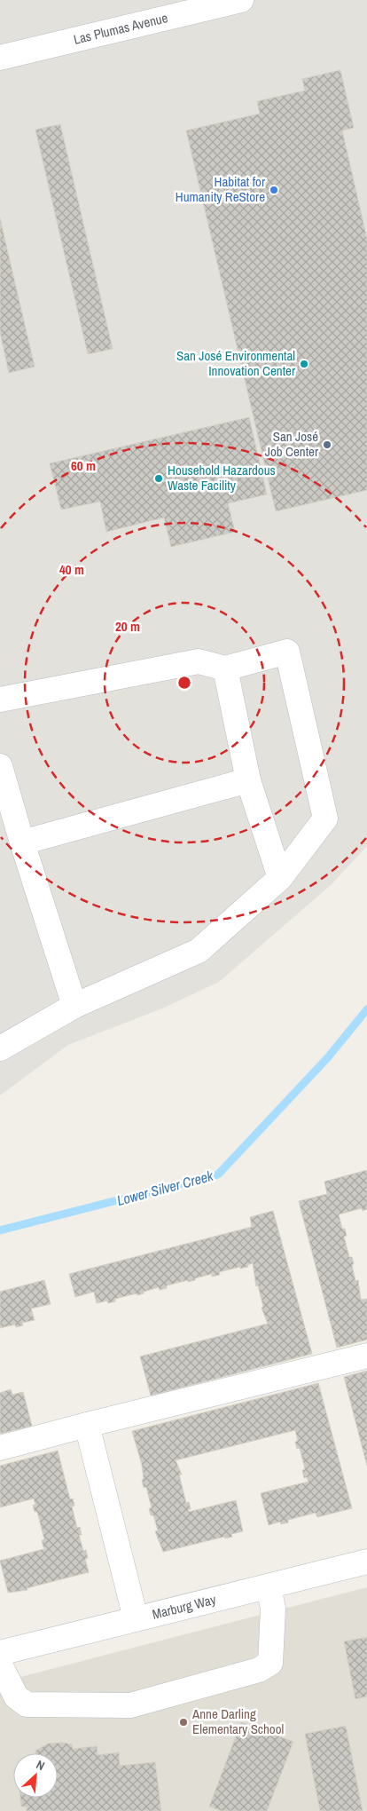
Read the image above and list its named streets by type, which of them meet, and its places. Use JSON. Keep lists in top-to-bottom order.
{
  "streets": {
    "street": ["Las Plumas Avenue", "Marburg Way"]
  },
  "water": ["Lower Silver Creek"],
  "places": [
    "Habitat for Humanity ReStore",
    "San José Environmental Innovation Center",
    "San José Job Center",
    "Household Hazardous Waste Facility",
    "Anne Darling Elementary School"
  ],
  "north": "top right",
  "rings": ["60 m", "40 m", "20 m"]
}
